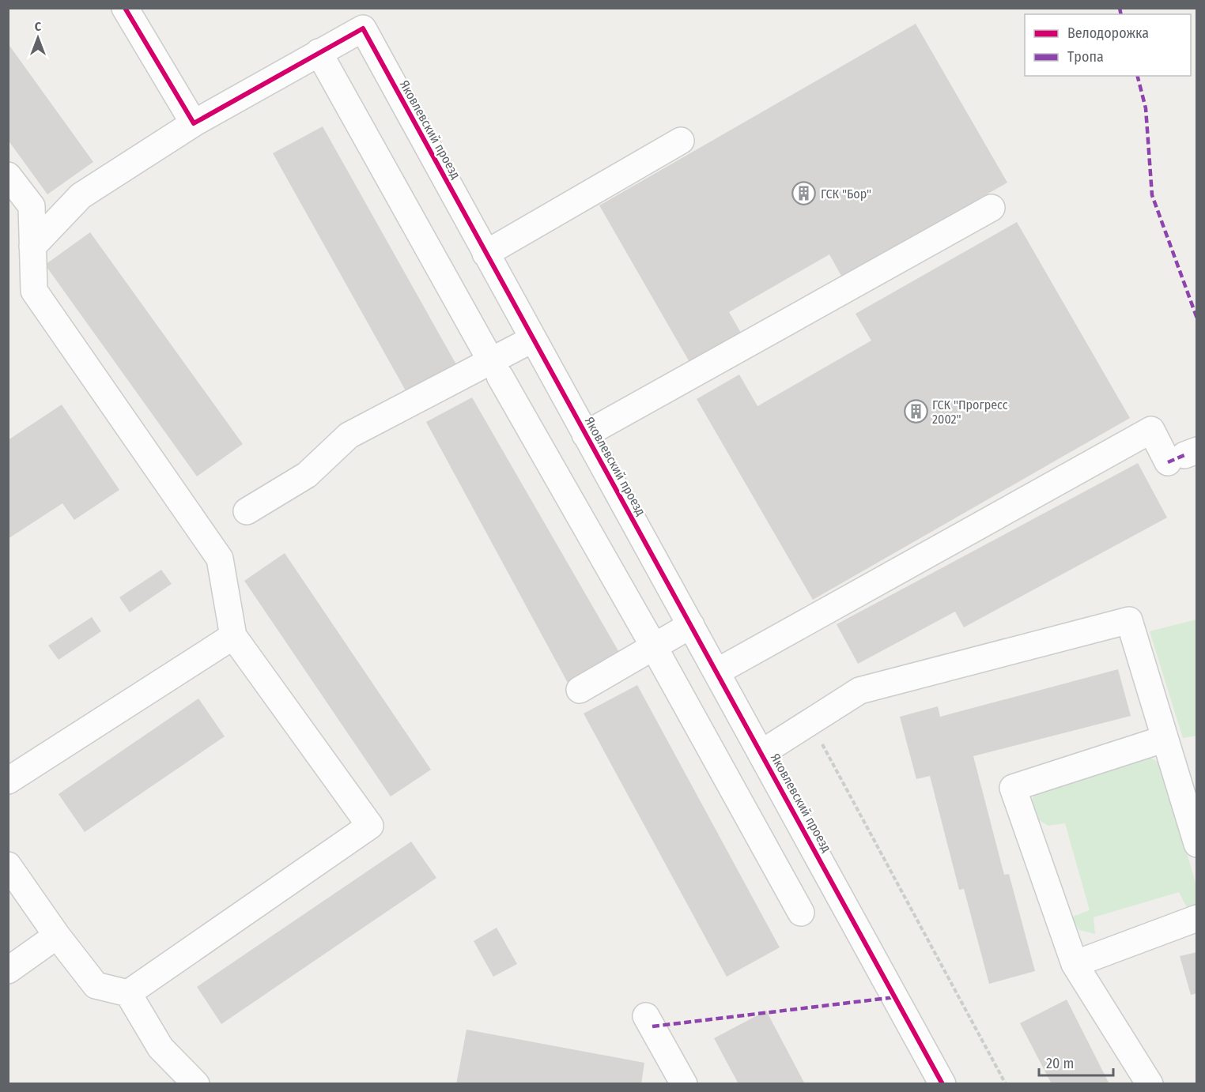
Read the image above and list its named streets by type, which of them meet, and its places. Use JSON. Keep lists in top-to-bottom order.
{
  "streets": {
    "street": ["Яковлевский проезд"]
  },
  "places": {
    "building": ["ГСК \"Бор\"", "ГСК \"Прогресс 2002\""]
  },
  "legend": ["Велодорожка", "Тропа"],
  "scale_bar": "20 m",
  "north": "top"
}
